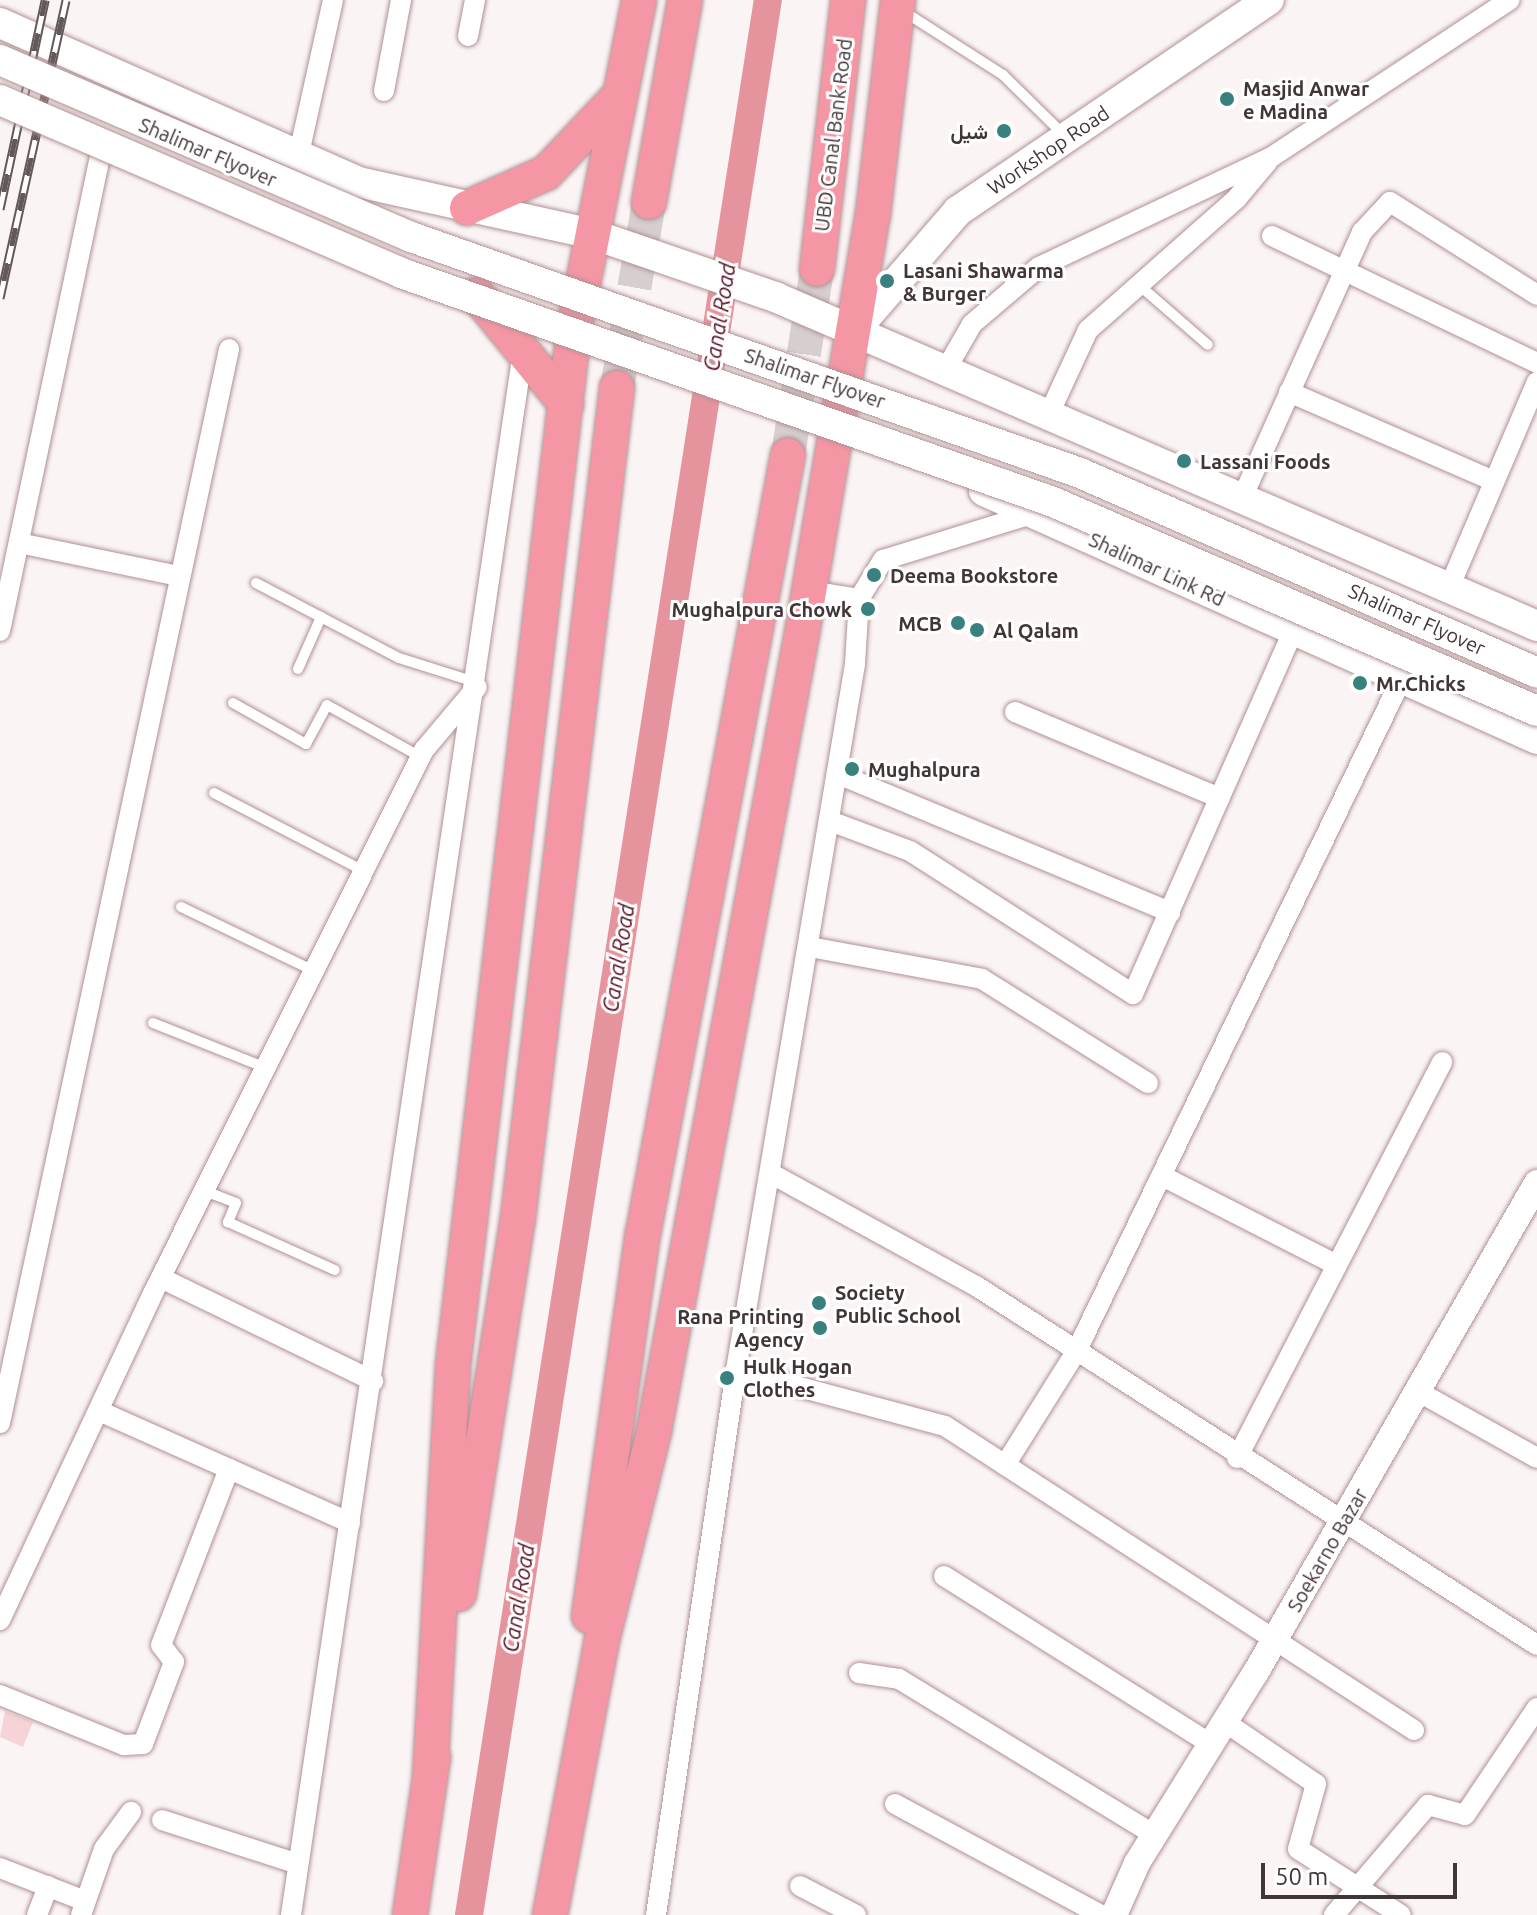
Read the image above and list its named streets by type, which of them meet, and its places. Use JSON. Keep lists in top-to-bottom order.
{
  "streets": {
    "highway": ["UBD Canal Bank Road"],
    "main road": ["Workshop Road", "Shalimar Flyover", "Shalimar Link Rd"],
    "street": ["Soekarno Bazar"]
  },
  "water": ["Canal Road"],
  "places": [
    "Masjid Anwar e Madina",
    "شیل",
    "Lasani Shawarma & Burger",
    "Lassani Foods",
    "Deema Bookstore",
    "Mughalpura Chowk",
    "MCB",
    "Al Qalam",
    "Mr.Chicks",
    "Mughalpura",
    "Society Public School",
    "Rana Printing Agency",
    "Hulk Hogan Clothes"
  ],
  "scale_bar": "50 m"
}
